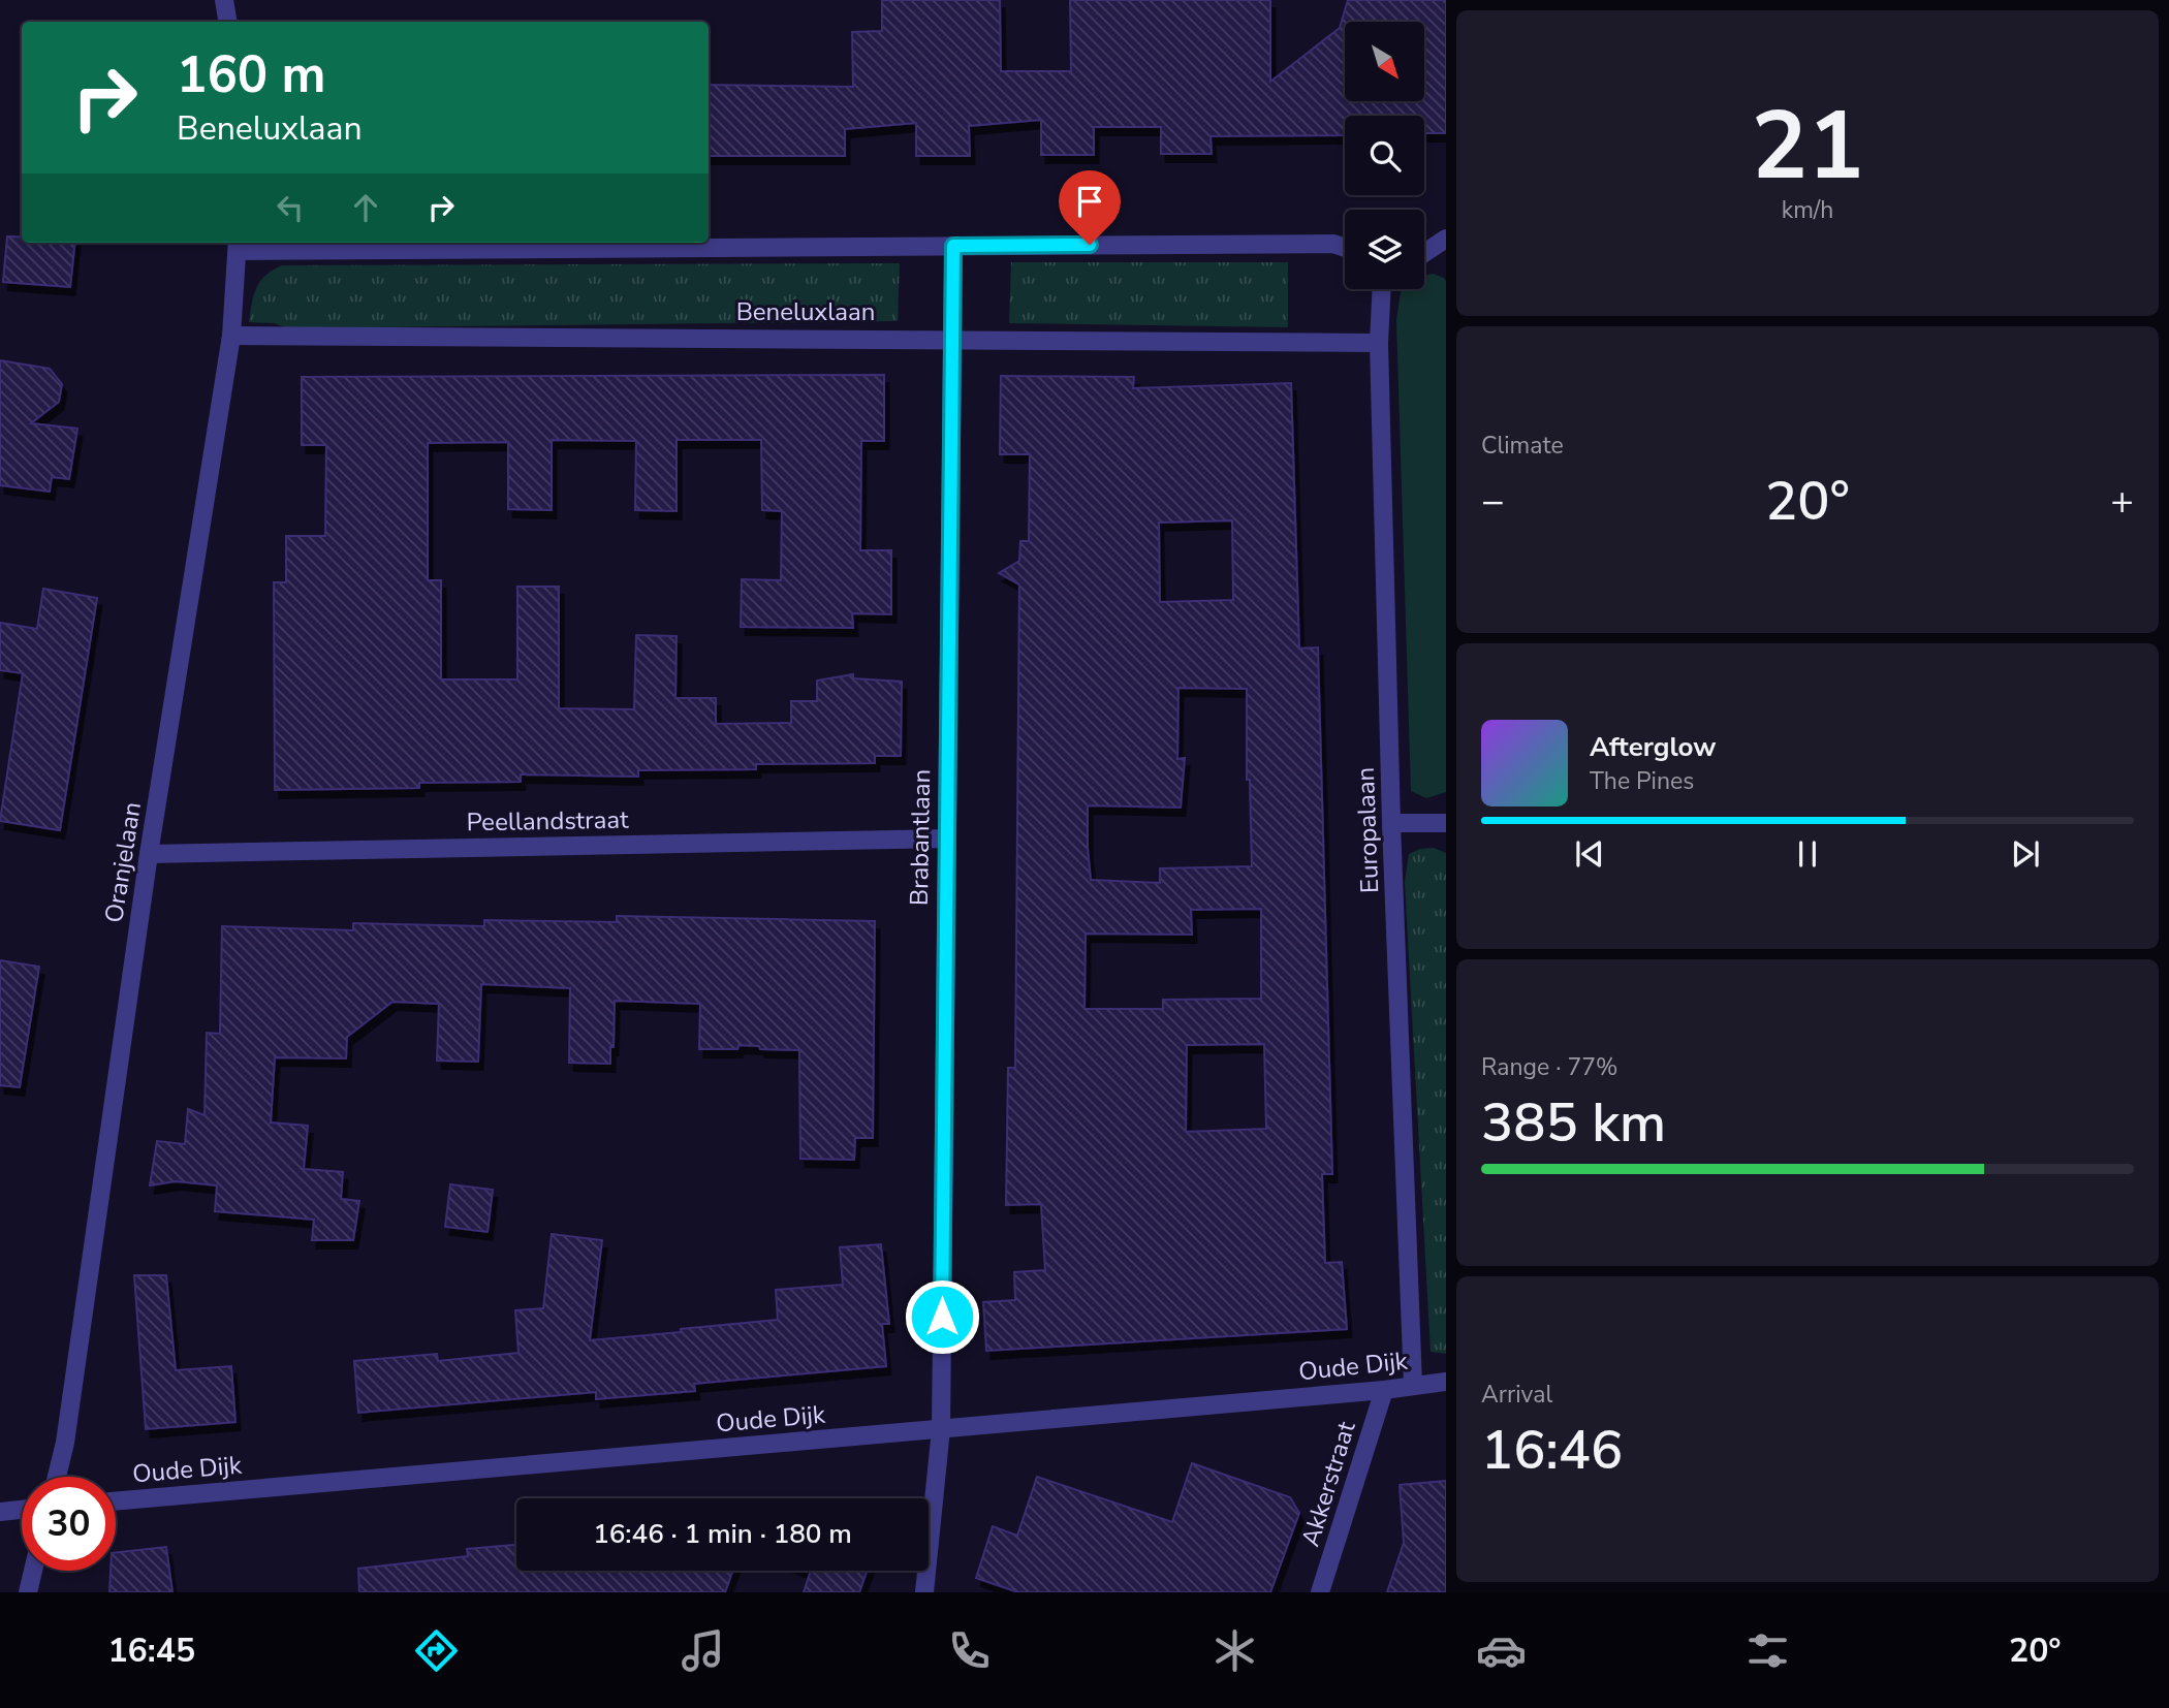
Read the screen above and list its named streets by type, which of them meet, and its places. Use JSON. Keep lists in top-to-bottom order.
{
  "streets": {
    "street": [
      "Beneluxlaan",
      "Peellandstraat",
      "Europalaan",
      "Brabantlaan",
      "Oranjelaan",
      "Oude Dijk",
      "Akkerstraat"
    ]
  },
  "crossings": [
    ["Beneluxlaan", "Europalaan"],
    ["Beneluxlaan", "Brabantlaan"],
    ["Beneluxlaan", "Oranjelaan"],
    ["Peellandstraat", "Brabantlaan"],
    ["Peellandstraat", "Oranjelaan"],
    ["Europalaan", "Oude Dijk"],
    ["Brabantlaan", "Oude Dijk"],
    ["Oude Dijk", "Akkerstraat"]
  ],
  "north": "bottom right",
  "page": {
    "tile": [
      ["21", "km/h"],
      "Climate",
      ["Range · 77%", "385 km"],
      ["Arrival", "16:46"]
    ],
    "turn": ["160 m", "Beneluxlaan"],
    "heat": ["−", "20°", "+"],
    "song": ["Afterglow", "The Pines"],
    "limit": "30",
    "trip": "16:46 · 1 min · 180 m",
    "tabs": ["16:45", "20°"]
  }
}
